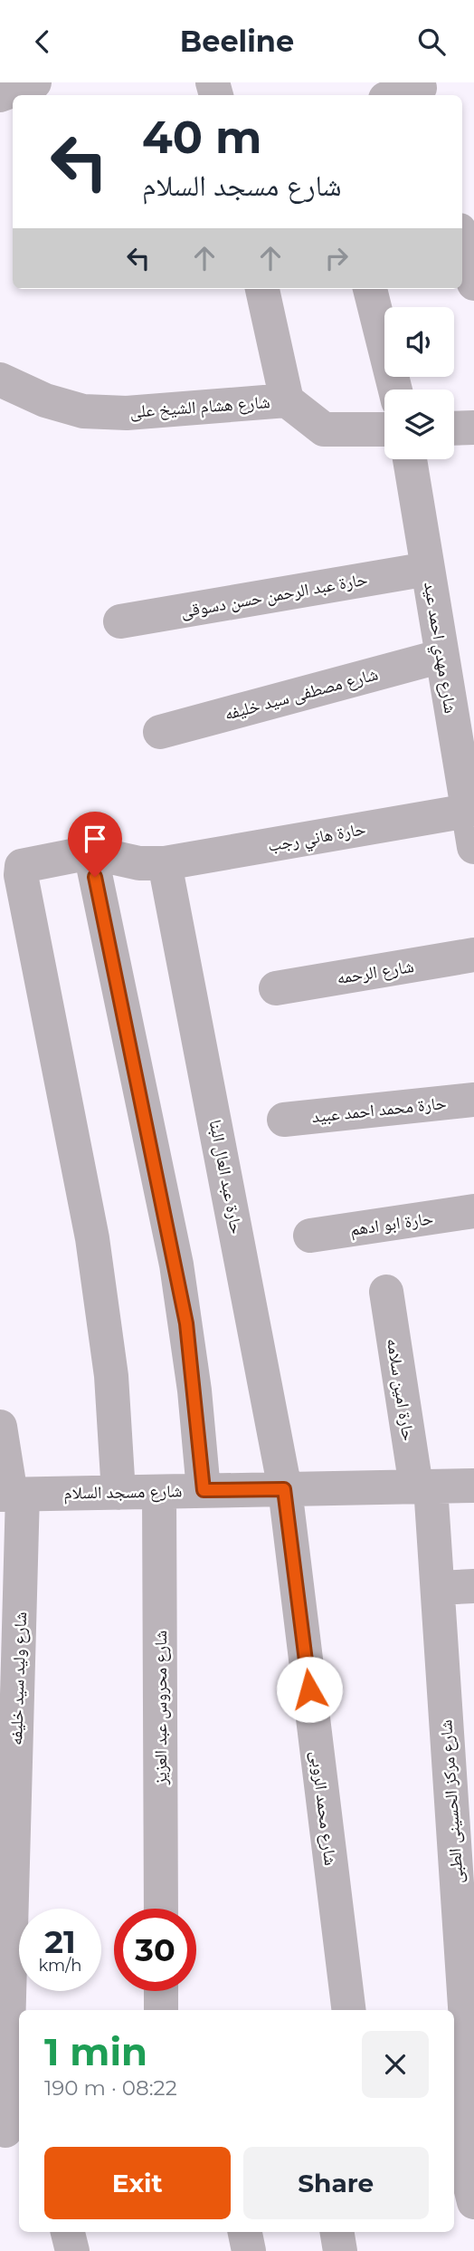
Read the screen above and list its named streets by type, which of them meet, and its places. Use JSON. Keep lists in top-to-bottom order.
{
  "streets": {
    "street": [
      "شارع هشام الشيخ على",
      "حارة عبد الرحمن حسن دسوقى",
      "شارع مهدي احمد عيد",
      "شارع مصطفى سيد خليفه",
      "حارة هاني رجب",
      "شارع الرحمه",
      "حارة محمد احمد عبيد",
      "حارة عبد العال البنا",
      "حارة ابو ادهم",
      "حارة امين سلامه",
      "شارع مسجد السلام",
      "شارع وليد سيد خليفه",
      "شارع محروس عبد العزيز",
      "شارع مركز الحسينى الطبى",
      "شارع محمد الروبى"
    ]
  },
  "crossings": [
    ["حارة عبد الرحمن حسن دسوقى", "شارع مهدي احمد عيد"],
    ["شارع مهدي احمد عيد", "شارع مصطفى سيد خليفه"],
    ["شارع مهدي احمد عيد", "حارة هاني رجب"],
    ["حارة هاني رجب", "حارة عبد العال البنا"],
    ["حارة عبد العال البنا", "شارع مسجد السلام"],
    ["حارة عبد العال البنا", "شارع محمد الروبى"],
    ["حارة امين سلامه", "شارع مسجد السلام"],
    ["حارة امين سلامه", "شارع مركز الحسينى الطبى"],
    ["شارع مسجد السلام", "شارع وليد سيد خليفه"],
    ["شارع مسجد السلام", "شارع محروس عبد العزيز"],
    ["شارع مسجد السلام", "شارع مركز الحسينى الطبى"],
    ["شارع مسجد السلام", "شارع محمد الروبى"]
  ],
  "page": {
    "header": "Beeline",
    "turn": ["40 m", "شارع مسجد السلام"],
    "speed": "21 km/h",
    "limit": "30",
    "heading": ["1 min", "190 m · 08:22"],
    "buttons": ["Exit", "Share"]
  }
}
